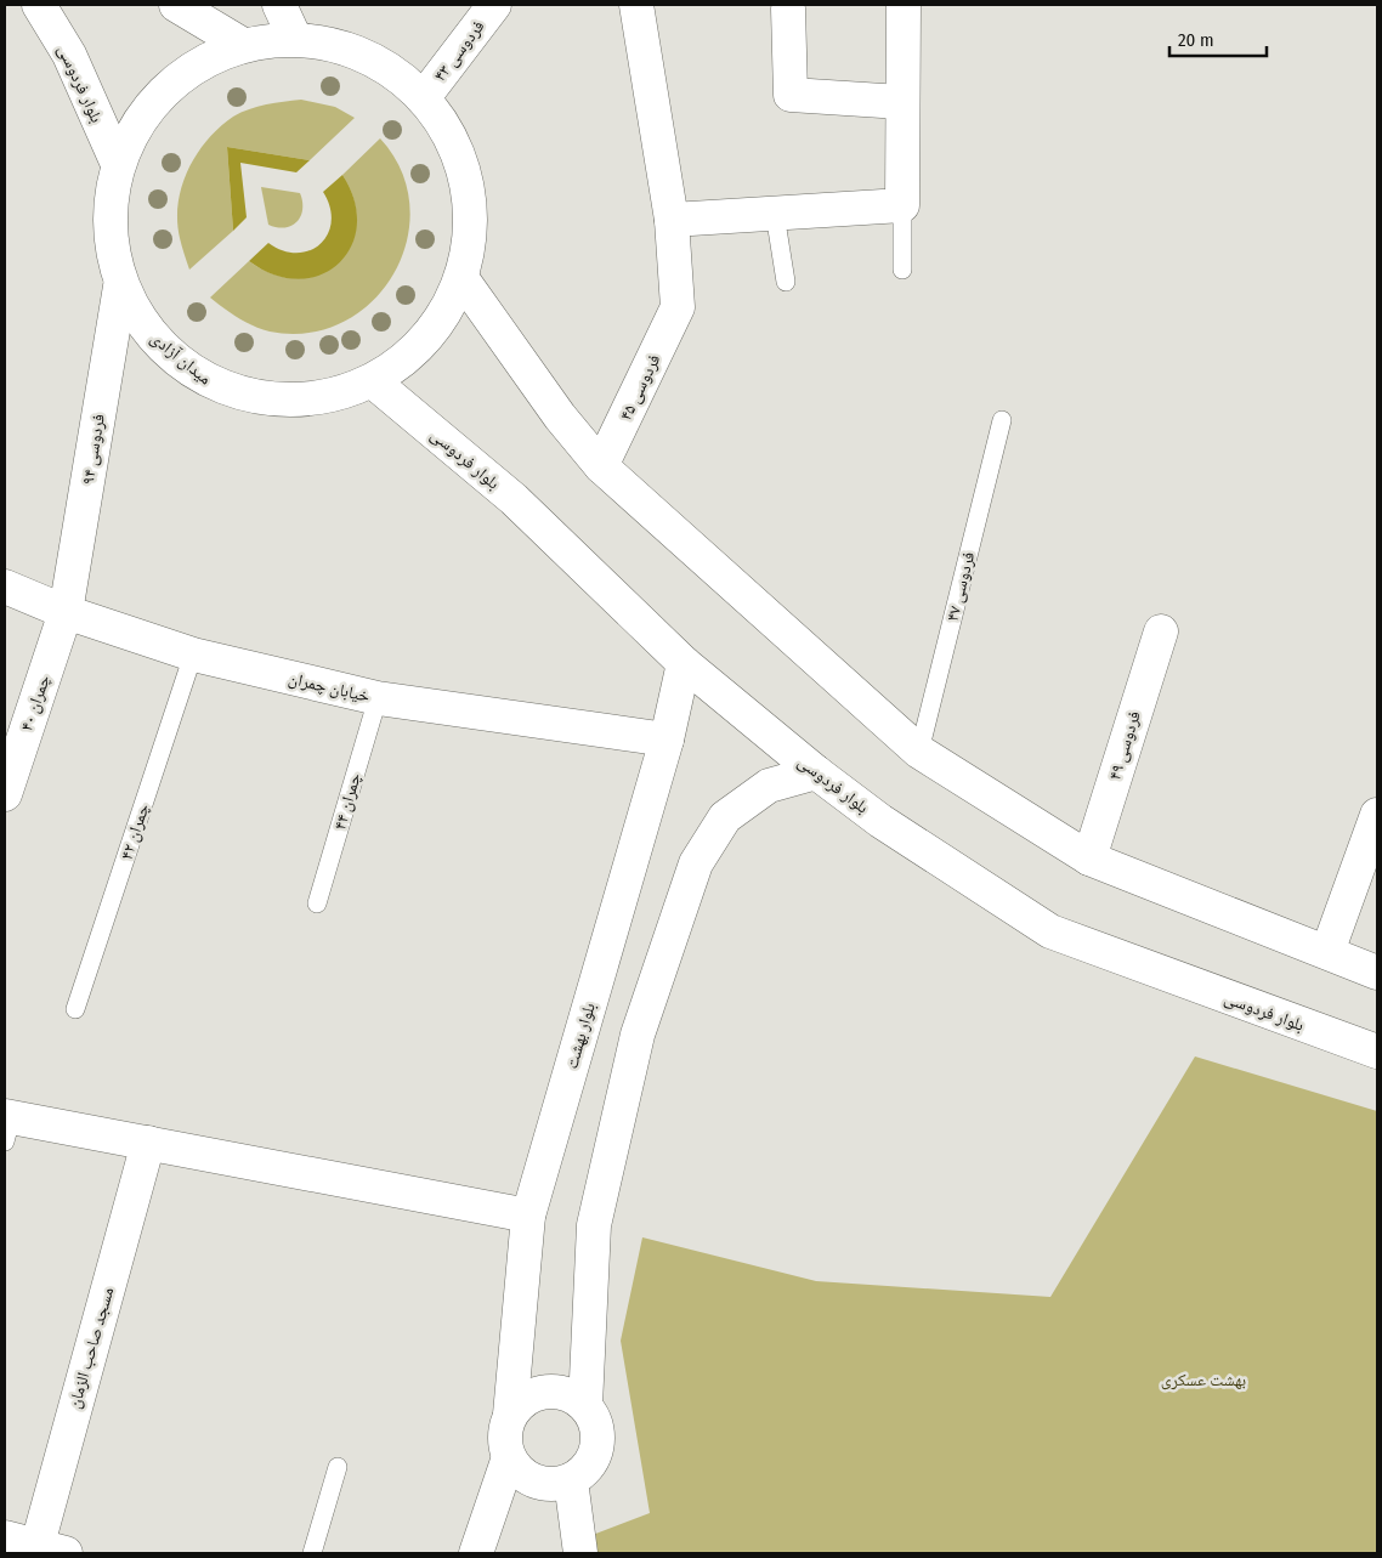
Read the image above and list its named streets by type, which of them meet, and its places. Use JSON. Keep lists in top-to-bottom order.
{
  "streets": {
    "street": [
      "فردوسی ۴۳",
      "بلوار فردوسی",
      "میدان آزادی",
      "فردوسی ۴۵",
      "فردوسی ۹۴",
      "خیابان چمران",
      "چمران ۴۰",
      "فردوسی ۴۹",
      "بلوار بهشت",
      "مسجد صاحب الزمان"
    ],
    "lane": ["فردوسی ۴۷", "چمران ۴۴", "چمران ۴۲"]
  },
  "crossings": [
    ["فردوسی ۴۳", "میدان آزادی"],
    ["بلوار فردوسی", "میدان آزادی"],
    ["بلوار فردوسی", "بلوار بهشت"],
    ["میدان آزادی", "فردوسی ۹۴"],
    ["فردوسی ۹۴", "خیابان چمران"],
    ["فردوسی ۹۴", "چمران ۴۰"],
    ["خیابان چمران", "چمران ۴۰"],
    ["خیابان چمران", "چمران ۴۴"],
    ["خیابان چمران", "چمران ۴۲"],
    ["خیابان چمران", "بلوار بهشت"]
  ],
  "parks": ["بهشت عسکری"],
  "scale_bar": "20 m"
}
